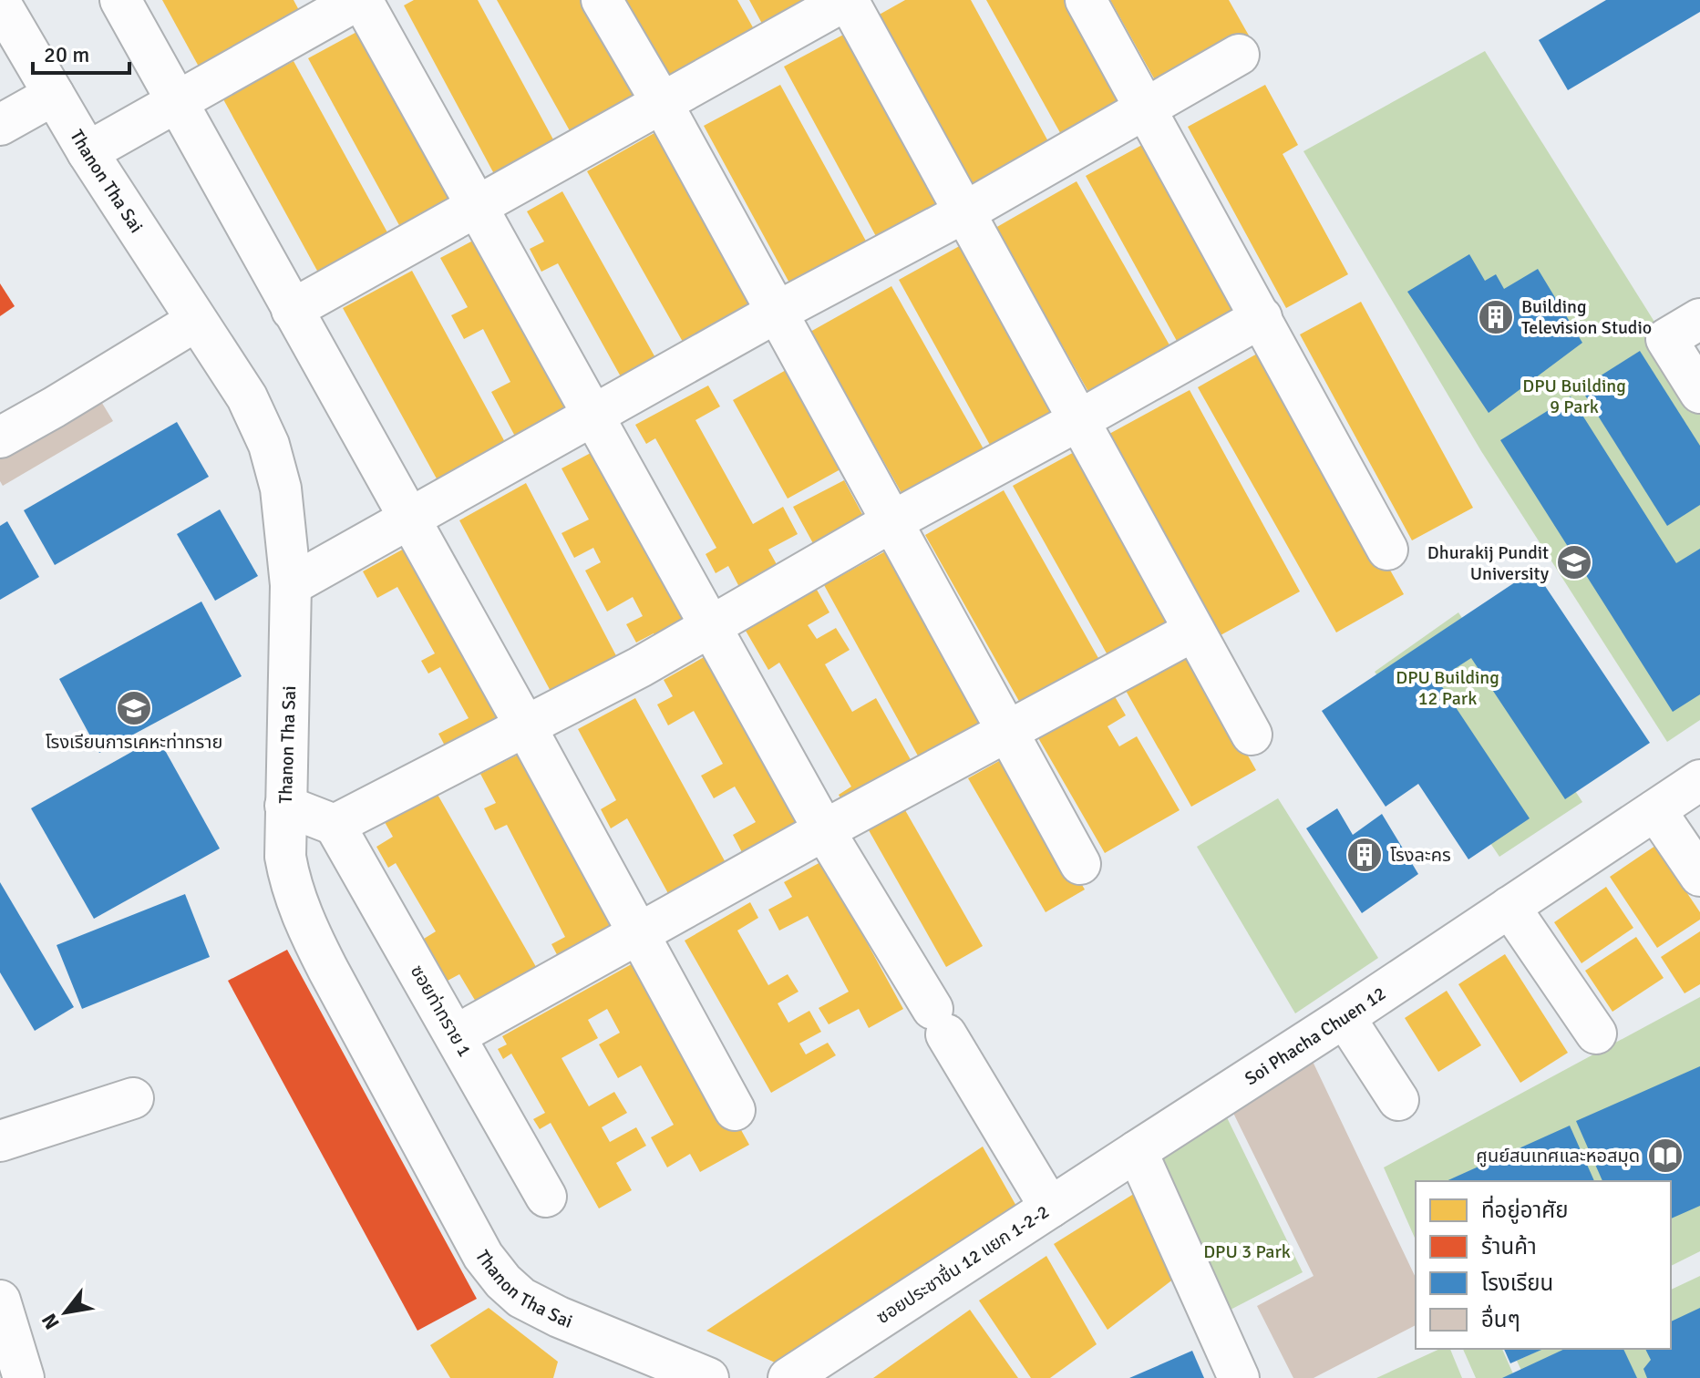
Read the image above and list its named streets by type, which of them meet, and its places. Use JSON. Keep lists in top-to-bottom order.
{
  "streets": {
    "street": [
      "Thanon Tha Sai",
      "ซอยท่าทราย 1",
      "Soi Phacha Chuen 12",
      "ซอยประชาชื่น 12 แยก 1-2-2"
    ]
  },
  "crossings": [
    ["Soi Phacha Chuen 12", "ซอยประชาชื่น 12 แยก 1-2-2"]
  ],
  "parks": ["DPU Building 9 Park", "DPU Building 12 Park", "DPU 3 Park"],
  "places": {
    "building": ["Building Television Studio", "โรงละคร"],
    "school or university": ["Dhurakij Pundit University", "โรงเรียนการเคหะท่าทราย"],
    "library": ["ศูนย์สนเทศและหอสมุด"]
  },
  "legend": [
    "ที่อยู่อาศัย",
    "ร้านค้า",
    "โรงเรียน",
    "อื่นๆ"
  ],
  "scale_bar": "20 m",
  "north": "bottom left"
}
